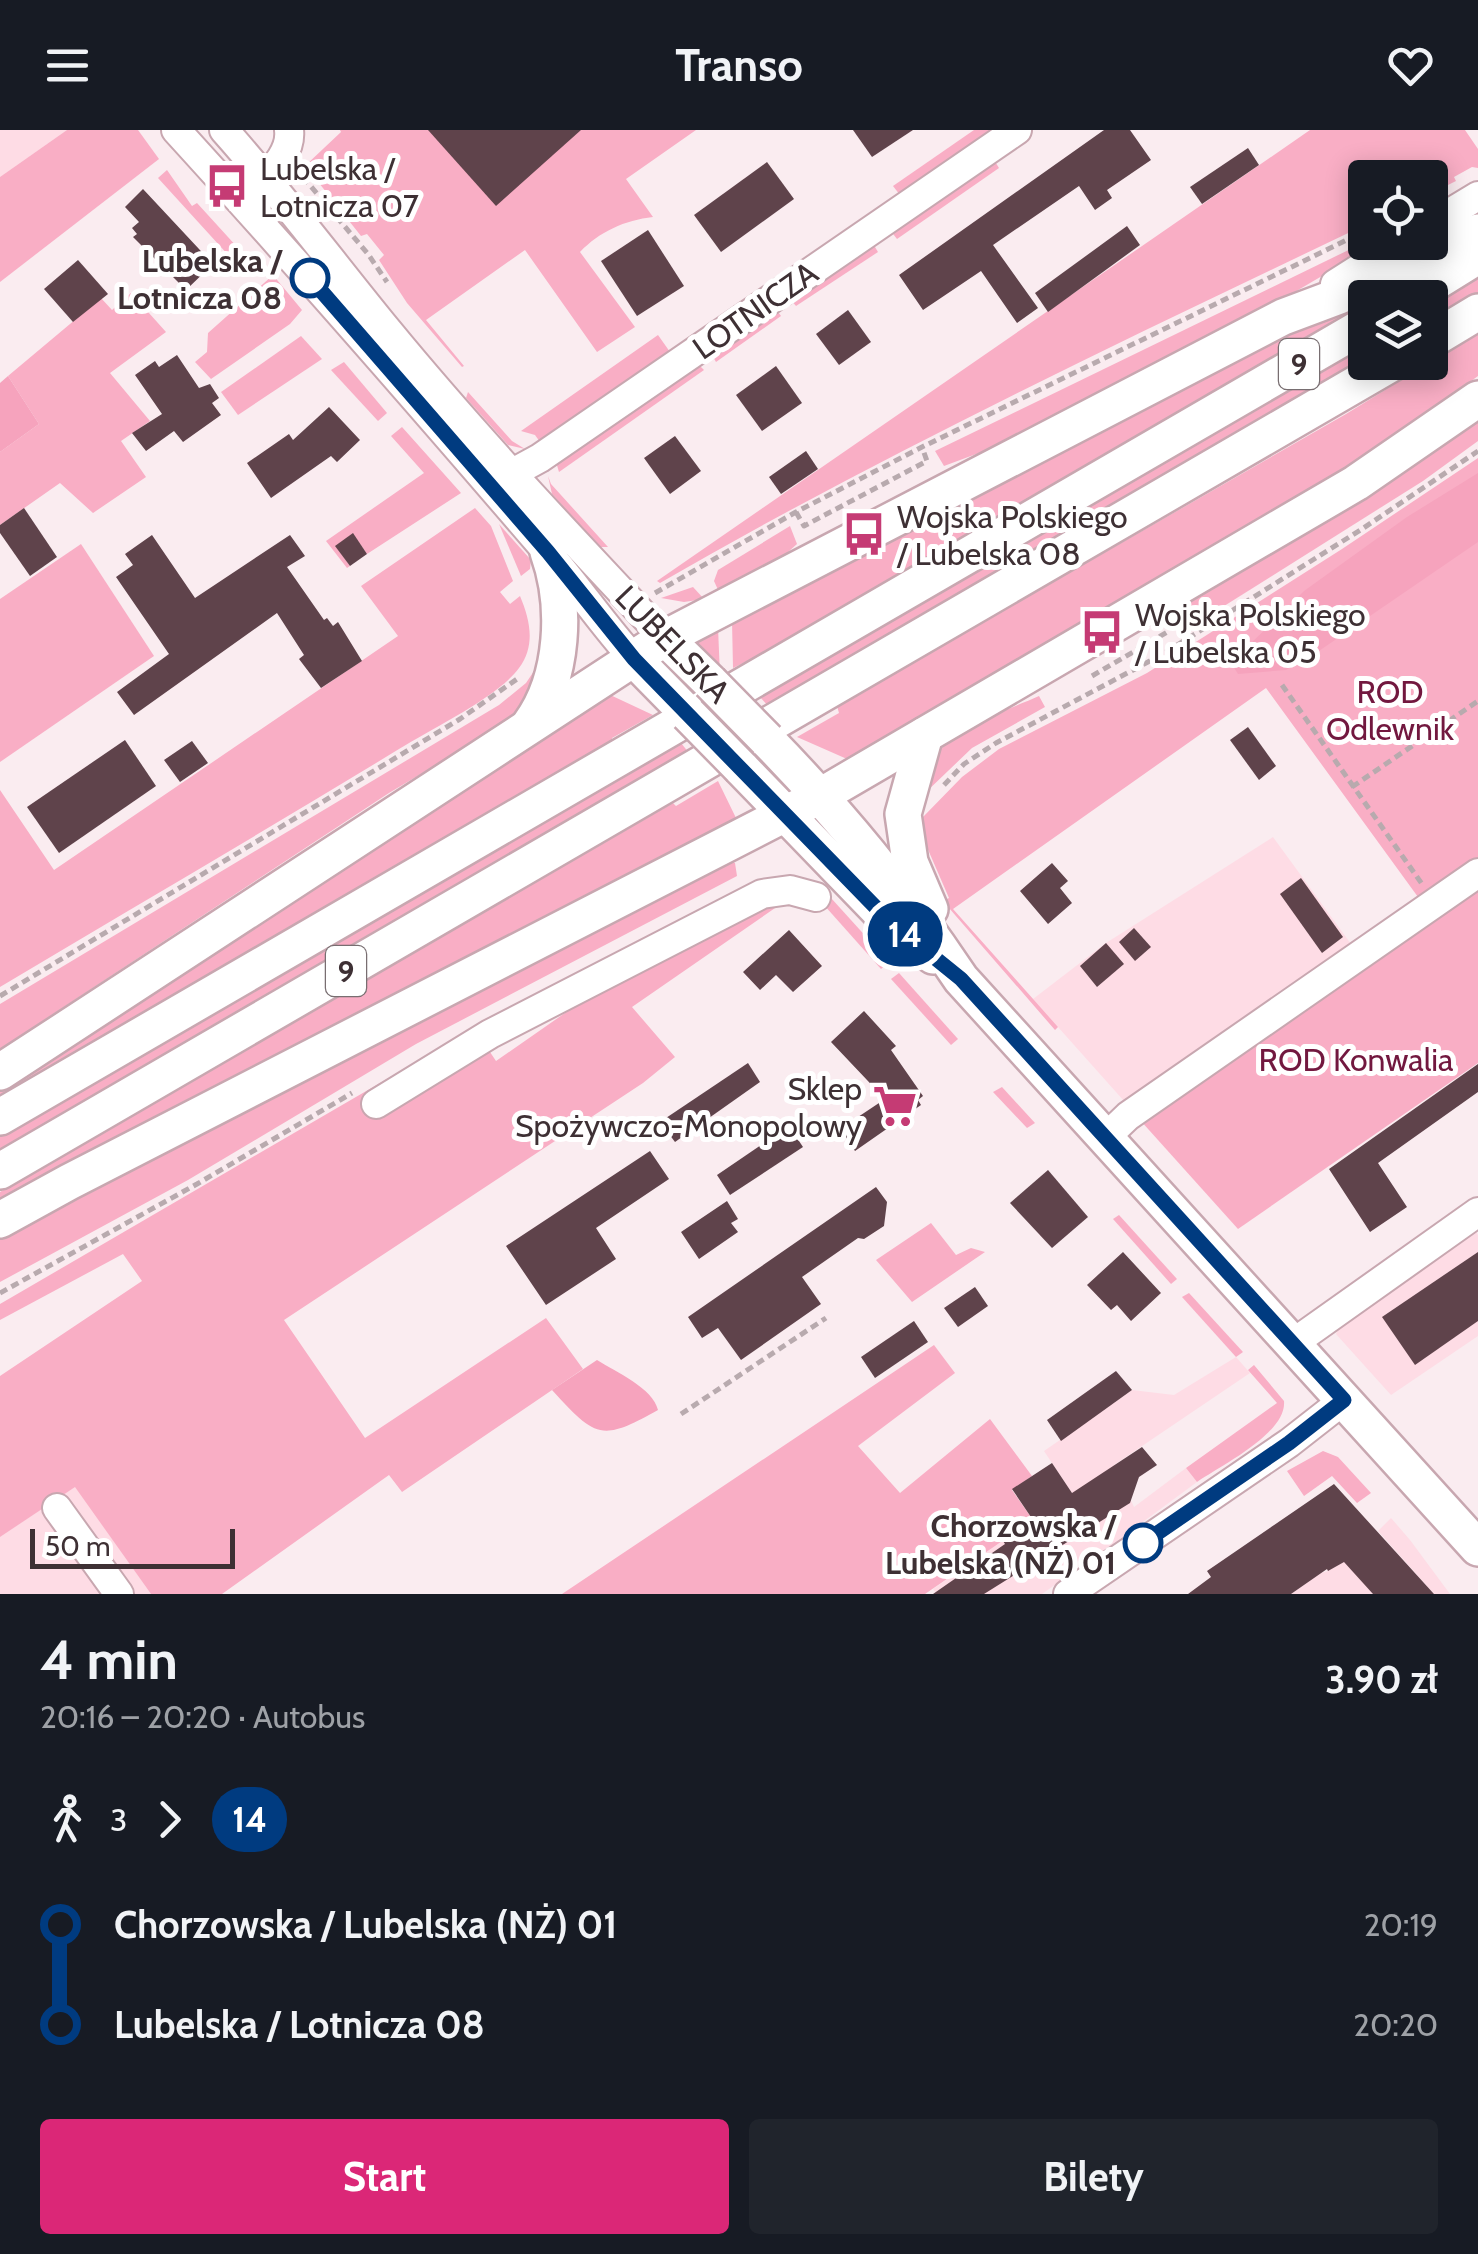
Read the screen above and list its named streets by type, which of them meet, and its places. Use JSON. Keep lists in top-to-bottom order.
{
  "streets": {
    "main road": ["9", "LUBELSKA"],
    "street": ["LOTNICZA"]
  },
  "crossings": [
    ["LOTNICZA", "LUBELSKA"]
  ],
  "parks": ["ROD Odlewnik", "ROD Konwalia"],
  "places": {
    "bus stop": ["Lubelska / Lotnicza 07", "Wojska Polskiego / Lubelska 08", "Wojska Polskiego / Lubelska 05"],
    "other": ["Lubelska / Lotnicza 08", "Chorzowska / Lubelska (NŻ) 01"],
    "supermarket": ["Sklep Spożywczo-Monopolowy"]
  },
  "lines": ["bus line 14"],
  "scale_bar": "50 m",
  "page": {
    "header": "Transo",
    "on_map": "14",
    "scale": "50 m",
    "heading": ["4 min", "20:16 – 20:20 · Autobus", "3.90 zł"],
    "legs": ["3", "14"],
    "list": [
      {
        "name": "Chorzowska / Lubelska (NŻ) 01",
        "value": "20:19"
      },
      {
        "name": "Lubelska / Lotnicza 08",
        "value": "20:20"
      }
    ],
    "buttons": ["Start", "Bilety"]
  }
}
